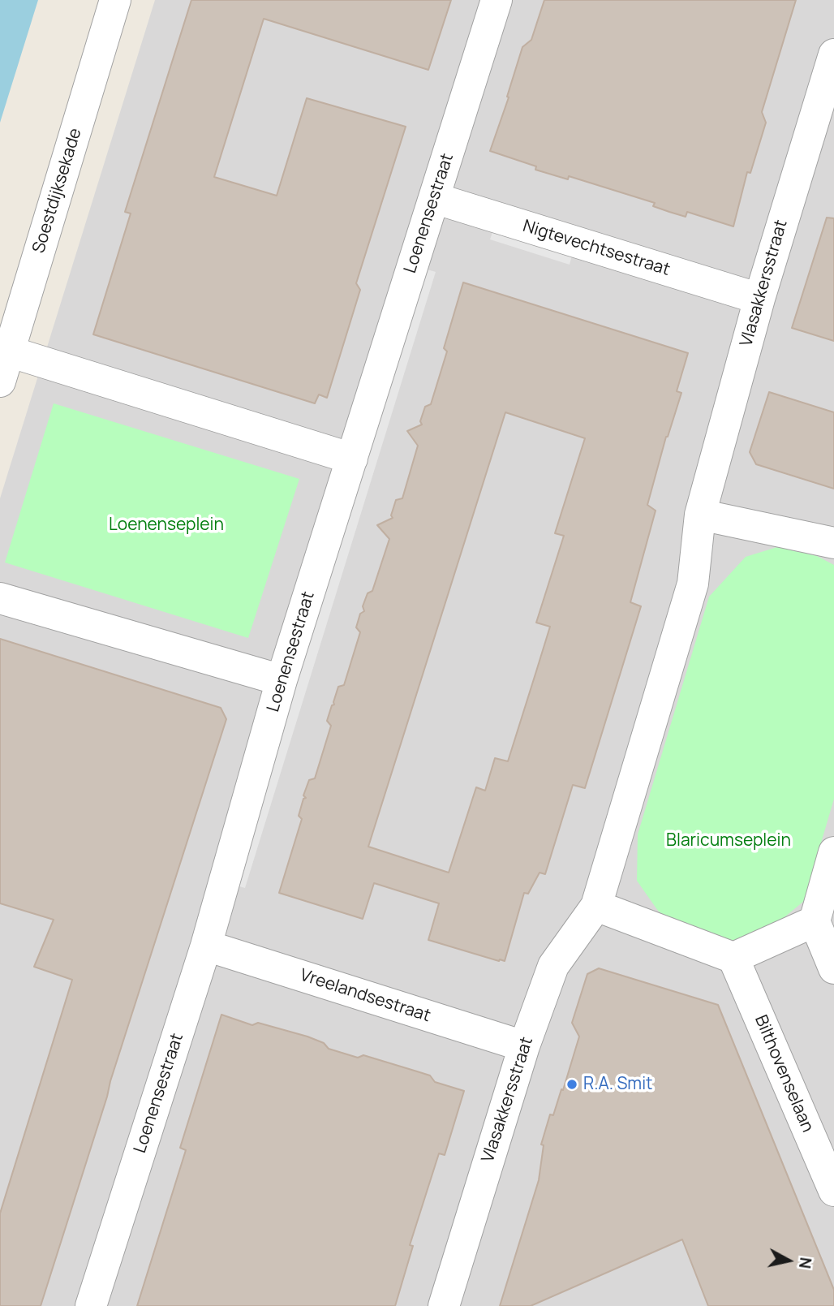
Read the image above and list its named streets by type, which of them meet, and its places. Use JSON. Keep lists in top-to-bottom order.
{
  "streets": {
    "street": [
      "Soestdijksekade",
      "Loenensestraat",
      "Nigtevechtsestraat",
      "Vlasakkersstraat",
      "Vreelandsestraat",
      "Bilthovenselaan"
    ]
  },
  "crossings": [
    ["Loenensestraat", "Nigtevechtsestraat"],
    ["Loenensestraat", "Vreelandsestraat"],
    ["Nigtevechtsestraat", "Vlasakkersstraat"],
    ["Vlasakkersstraat", "Vreelandsestraat"]
  ],
  "parks": ["Loenenseplein", "Blaricumseplein"],
  "places": ["R.A. Smit"],
  "north": "right"
}
